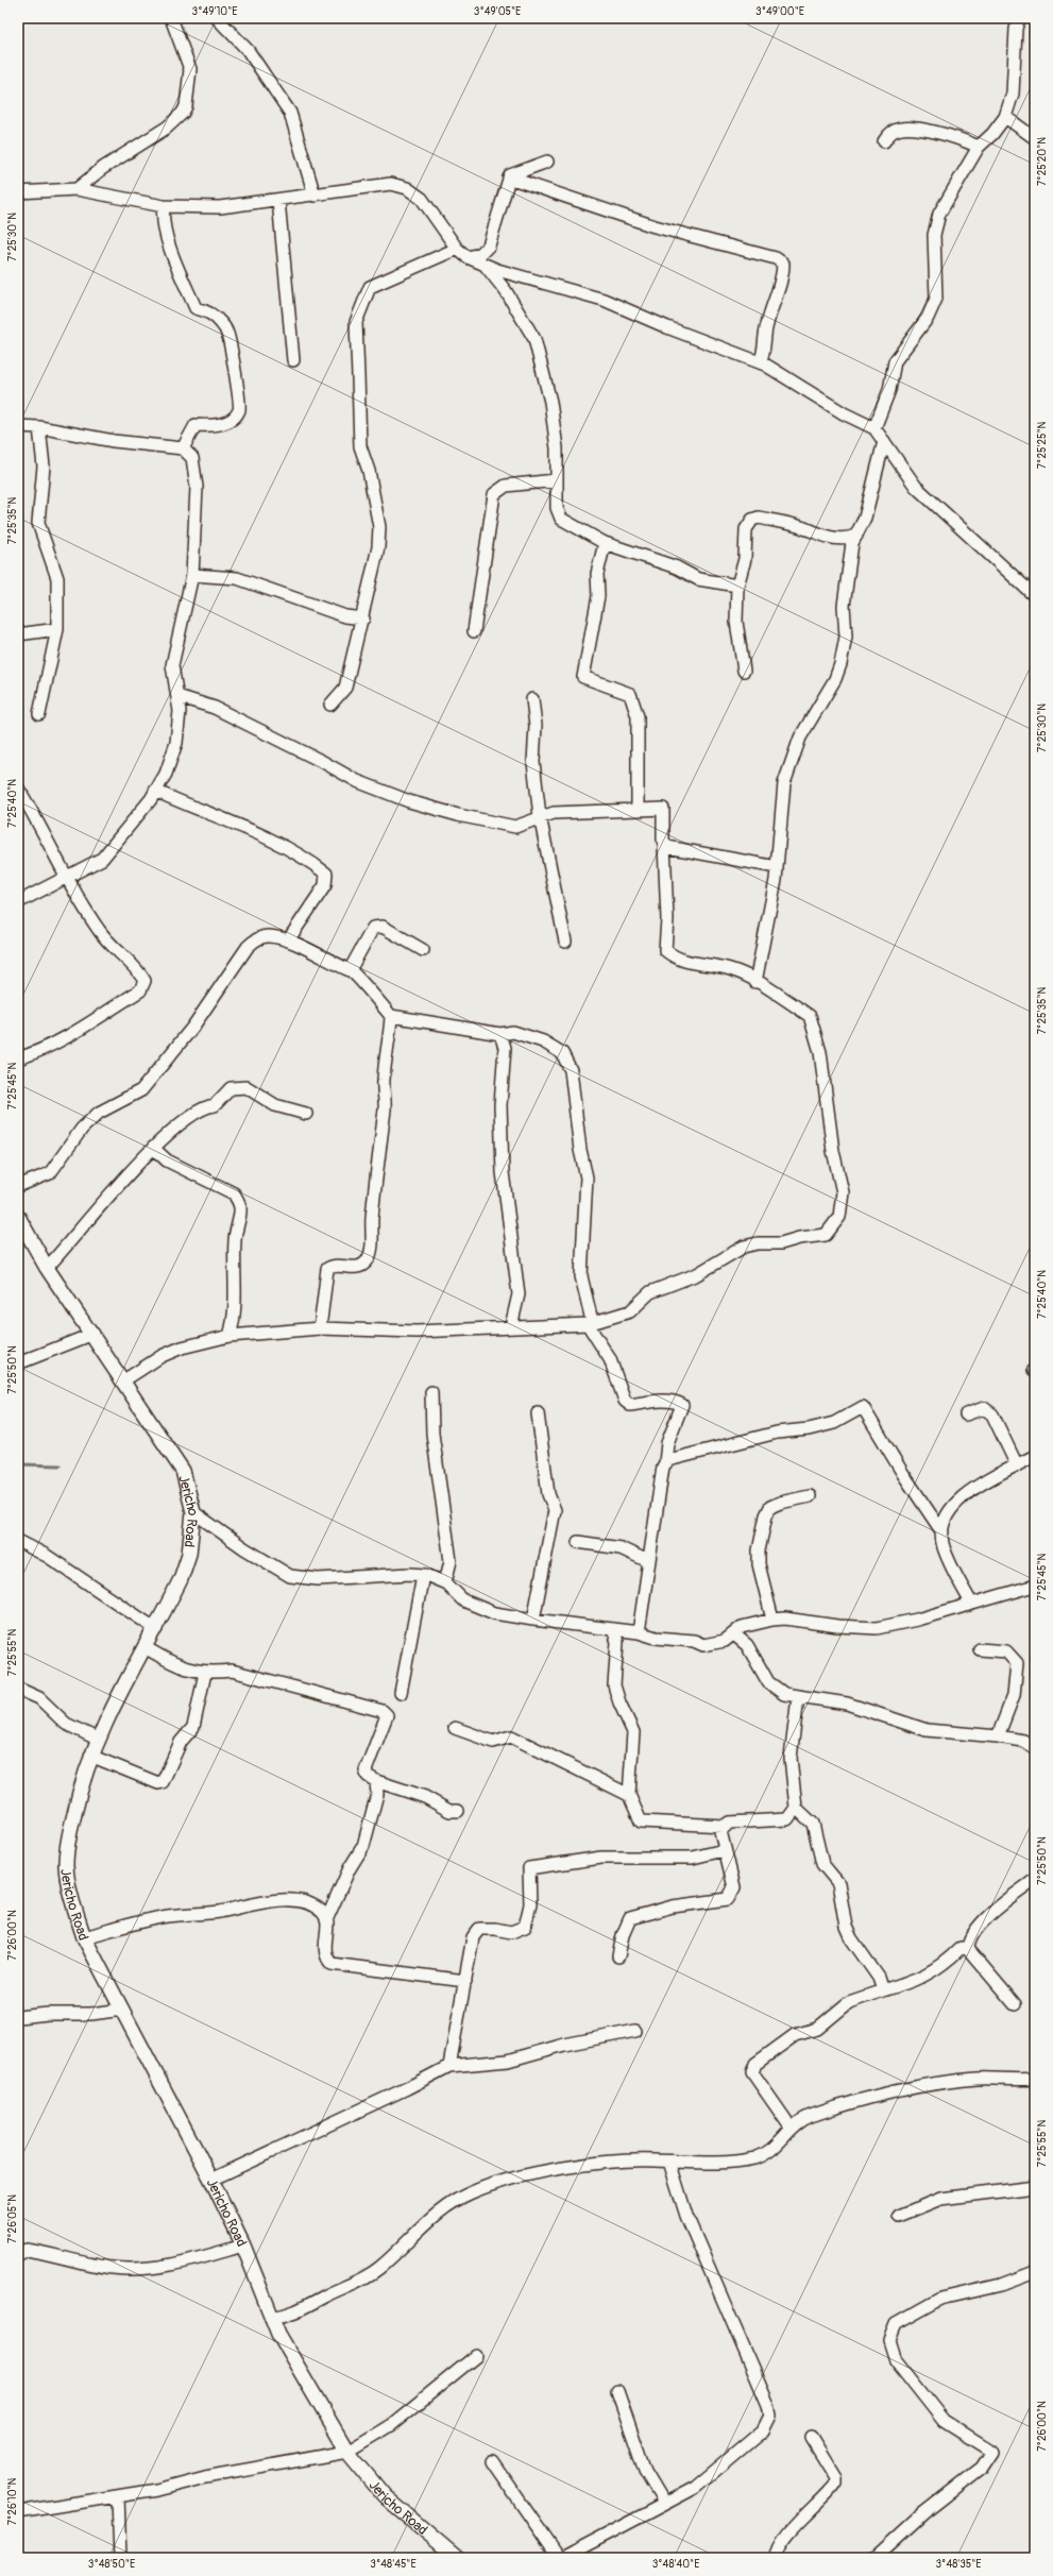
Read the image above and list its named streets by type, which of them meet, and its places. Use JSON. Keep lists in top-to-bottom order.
{
  "streets": {
    "street": ["Jericho Road"]
  },
  "coordinates": [
    "3°49'10\"E",
    "3°49'05\"E",
    "3°49'00\"E",
    "7°25'20\"N",
    "7°25'30\"N",
    "7°25'25\"N",
    "7°25'35\"N",
    "7°25'40\"N",
    "7°25'45\"N",
    "7°25'50\"N",
    "7°25'55\"N",
    "7°26'00\"N",
    "7°26'05\"N",
    "7°26'10\"N",
    "3°48'50\"E",
    "3°48'45\"E",
    "3°48'40\"E",
    "3°48'35\"E"
  ]
}
